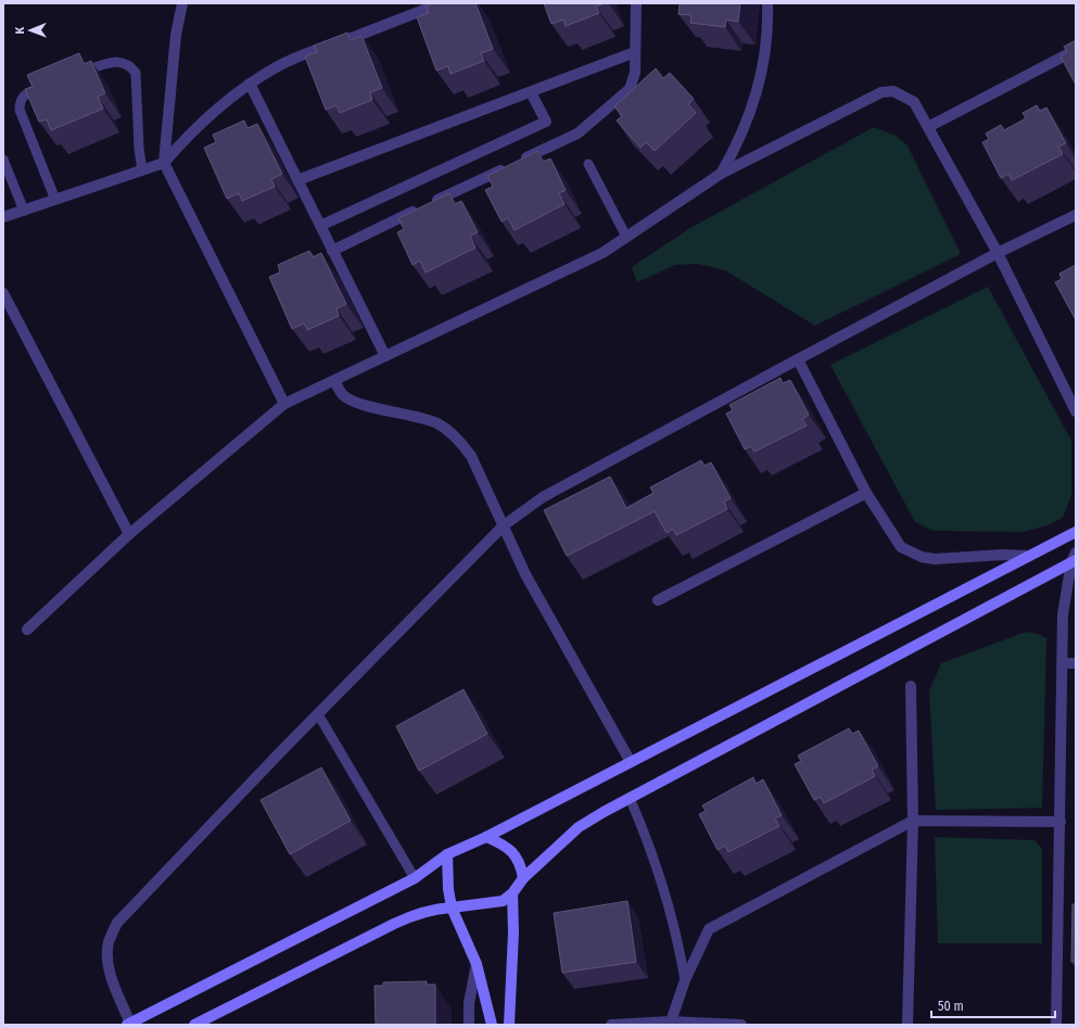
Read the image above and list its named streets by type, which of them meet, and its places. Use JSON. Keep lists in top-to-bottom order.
{
  "scale_bar": "50 m",
  "north": "left"
}
